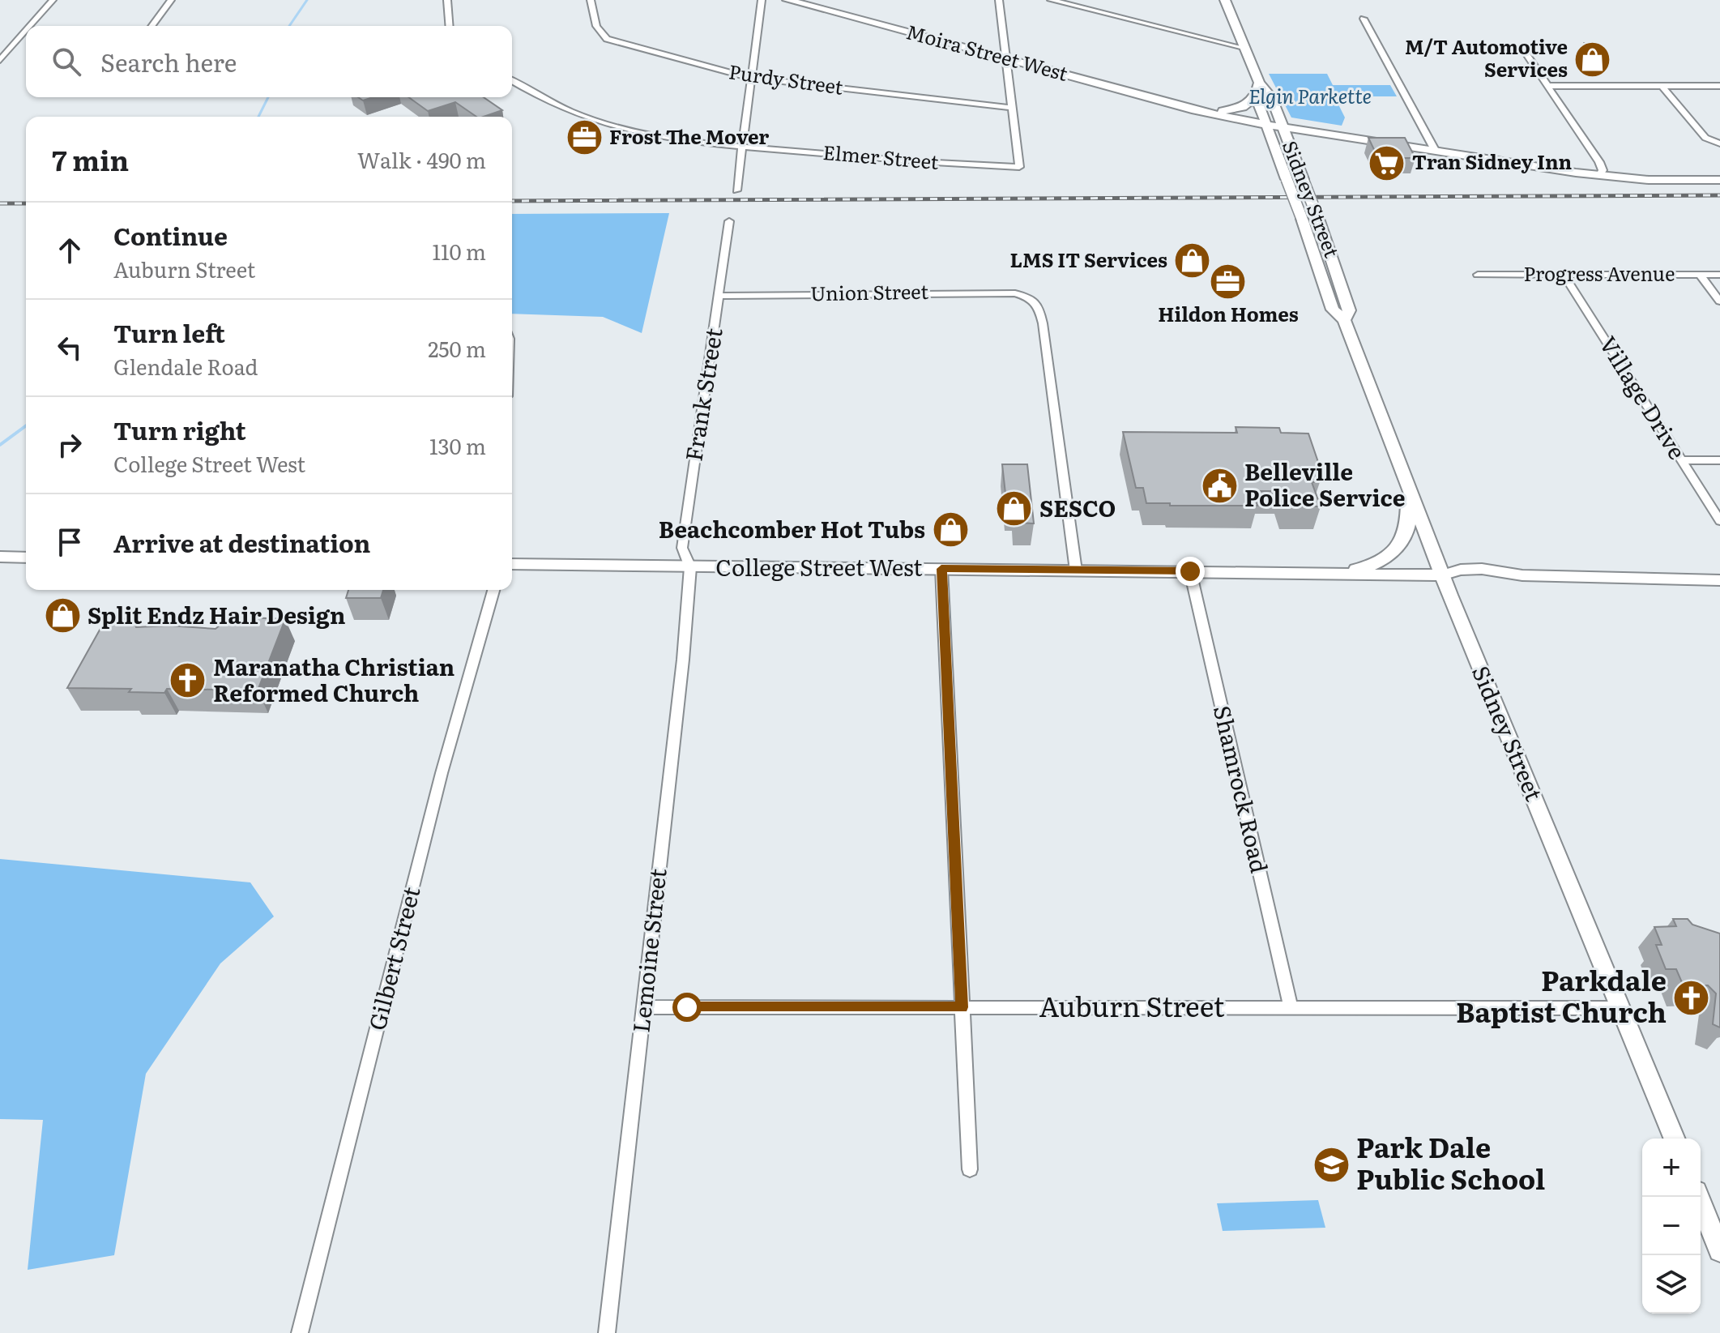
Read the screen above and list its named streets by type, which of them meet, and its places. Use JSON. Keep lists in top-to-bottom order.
{
  "streets": {
    "main road": ["Moira Street West", "Sidney Street", "College Street West"],
    "street": [
      "Purdy Street",
      "Elmer Street",
      "Progress Avenue",
      "Union Street",
      "Frank Street",
      "Village Drive",
      "Shamrock Road",
      "Lemoine Street",
      "Gilbert Street",
      "Auburn Street"
    ]
  },
  "crossings": [
    ["Moira Street West", "Sidney Street"],
    ["Purdy Street", "Elmer Street"],
    ["Sidney Street", "College Street West"],
    ["Sidney Street", "Auburn Street"],
    ["Progress Avenue", "Village Drive"],
    ["Union Street", "Frank Street"],
    ["Union Street", "College Street West"],
    ["Frank Street", "College Street West"],
    ["Frank Street", "Lemoine Street"],
    ["College Street West", "Shamrock Road"],
    ["College Street West", "Lemoine Street"],
    ["Shamrock Road", "Auburn Street"],
    ["Lemoine Street", "Auburn Street"]
  ],
  "parks": ["Elgin Parkette"],
  "places": {
    "shop": [
      "M/T Automotive Services",
      "LMS IT Services",
      "SESCO",
      "Beachcomber Hot Tubs",
      "Split Endz Hair Design"
    ],
    "office": ["Frost The Mover", "Hildon Homes"],
    "supermarket": ["Tran Sidney Inn"],
    "public building": ["Belleville Police Service"],
    "church": ["Maranatha Christian Reformed Church", "Parkdale Baptist Church"],
    "school or university": ["Park Dale Public School"]
  },
  "page": {
    "search": "Search here",
    "heading": ["7 min", "Walk · 490 m"],
    "list": [
      ["Continue", "Auburn Street", "110 m"],
      ["Turn left", "Glendale Road", "250 m"],
      ["Turn right", "College Street West", "130 m"],
      "Arrive at destination"
    ],
    "map_buttons": ["+", "−"]
  }
}
